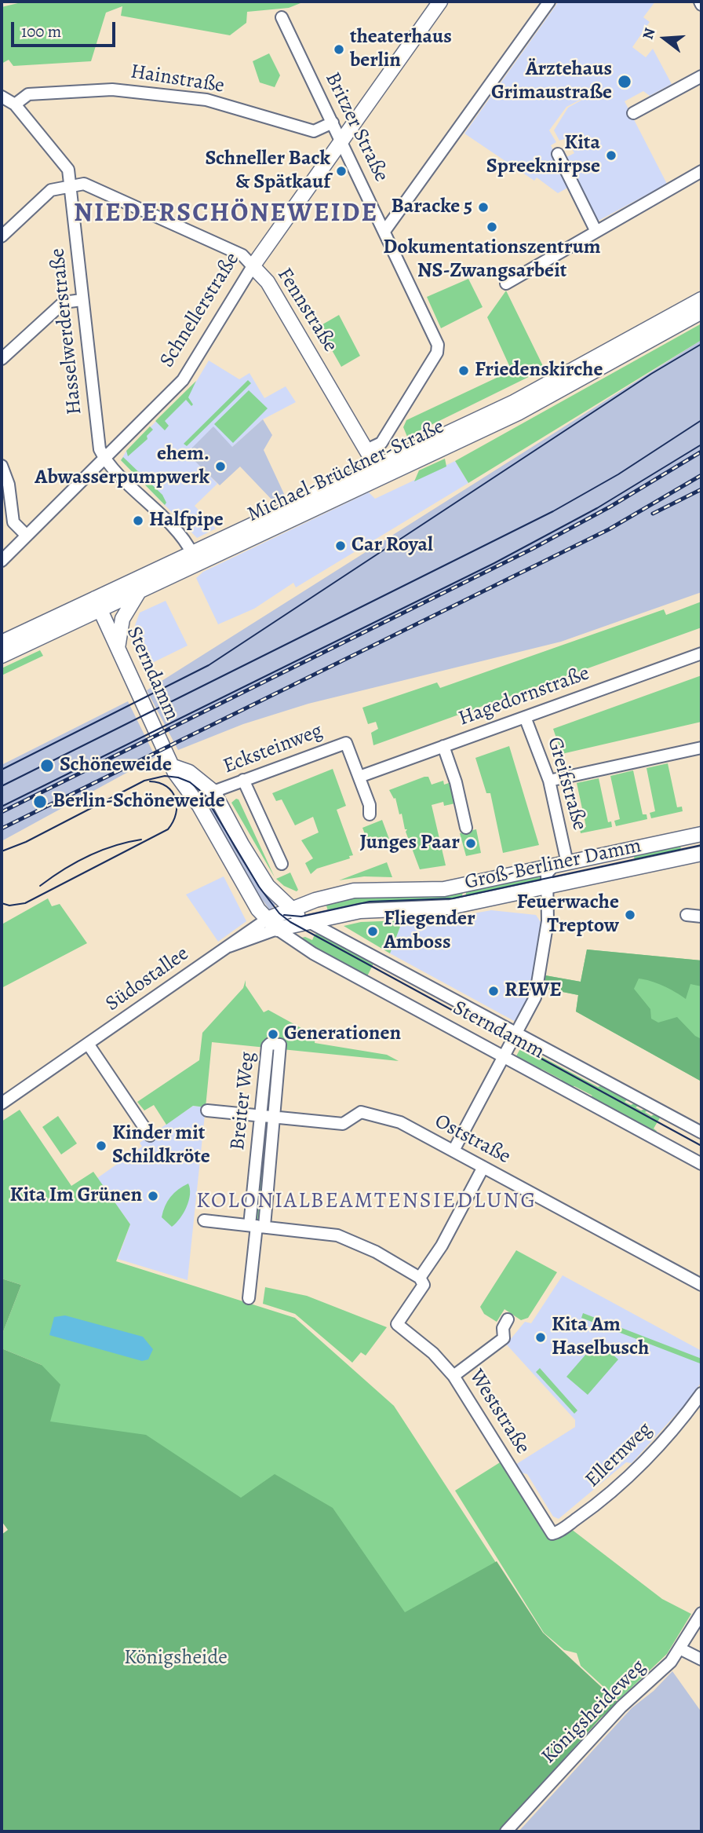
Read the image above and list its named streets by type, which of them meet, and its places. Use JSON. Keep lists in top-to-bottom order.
{
  "streets": {
    "main road": [
      "Schnellerstraße",
      "Fennstraße",
      "Michael-Brückner-Straße",
      "Sterndamm",
      "Groß-Berliner Damm"
    ],
    "street": [
      "Hainstraße",
      "Britzer Straße",
      "Hasselwerderstraße",
      "Hagedornstraße",
      "Ecksteinweg",
      "Greifstraße",
      "Südostallee",
      "Breiter Weg",
      "Oststraße",
      "Weststraße",
      "Ellernweg",
      "Königsheideweg"
    ]
  },
  "crossings": [
    ["Hainstraße", "Britzer Straße"],
    ["Hainstraße", "Hasselwerderstraße"],
    ["Britzer Straße", "Schnellerstraße"],
    ["Britzer Straße", "Fennstraße"],
    ["Schnellerstraße", "Fennstraße"],
    ["Schnellerstraße", "Hasselwerderstraße"],
    ["Fennstraße", "Hasselwerderstraße"],
    ["Fennstraße", "Michael-Brückner-Straße"],
    ["Hasselwerderstraße", "Michael-Brückner-Straße"],
    ["Michael-Brückner-Straße", "Sterndamm"],
    ["Sterndamm", "Ecksteinweg"],
    ["Sterndamm", "Groß-Berliner Damm"],
    ["Sterndamm", "Südostallee"],
    ["Hagedornstraße", "Ecksteinweg"],
    ["Hagedornstraße", "Greifstraße"],
    ["Greifstraße", "Groß-Berliner Damm"],
    ["Breiter Weg", "Oststraße"],
    ["Weststraße", "Ellernweg"]
  ],
  "districts": ["NIEDERSCHÖNEWEIDE", "KOLONIALBEAMTENSIEDLUNG"],
  "parks": ["Königsheide"],
  "places": [
    "theaterhaus berlin",
    "Ärztehaus Grimaustraße",
    "Kita Spreeknirpse",
    "Schneller Back & Spätkauf",
    "Baracke 5",
    "Dokumentationszentrum NS-Zwangsarbeit",
    "Friedenskirche",
    "ehem. Abwasserpumpwerk",
    "Halfpipe",
    "Car Royal",
    "Schöneweide",
    "Berlin-Schöneweide",
    "Junges Paar",
    "Feuerwache Treptow",
    "Fliegender Amboss",
    "REWE",
    "Generationen",
    "Kinder mit Schildkröte",
    "Kita Im Grünen",
    "Kita Am Haselbusch"
  ],
  "scale_bar": "100 m",
  "north": "left"
}
